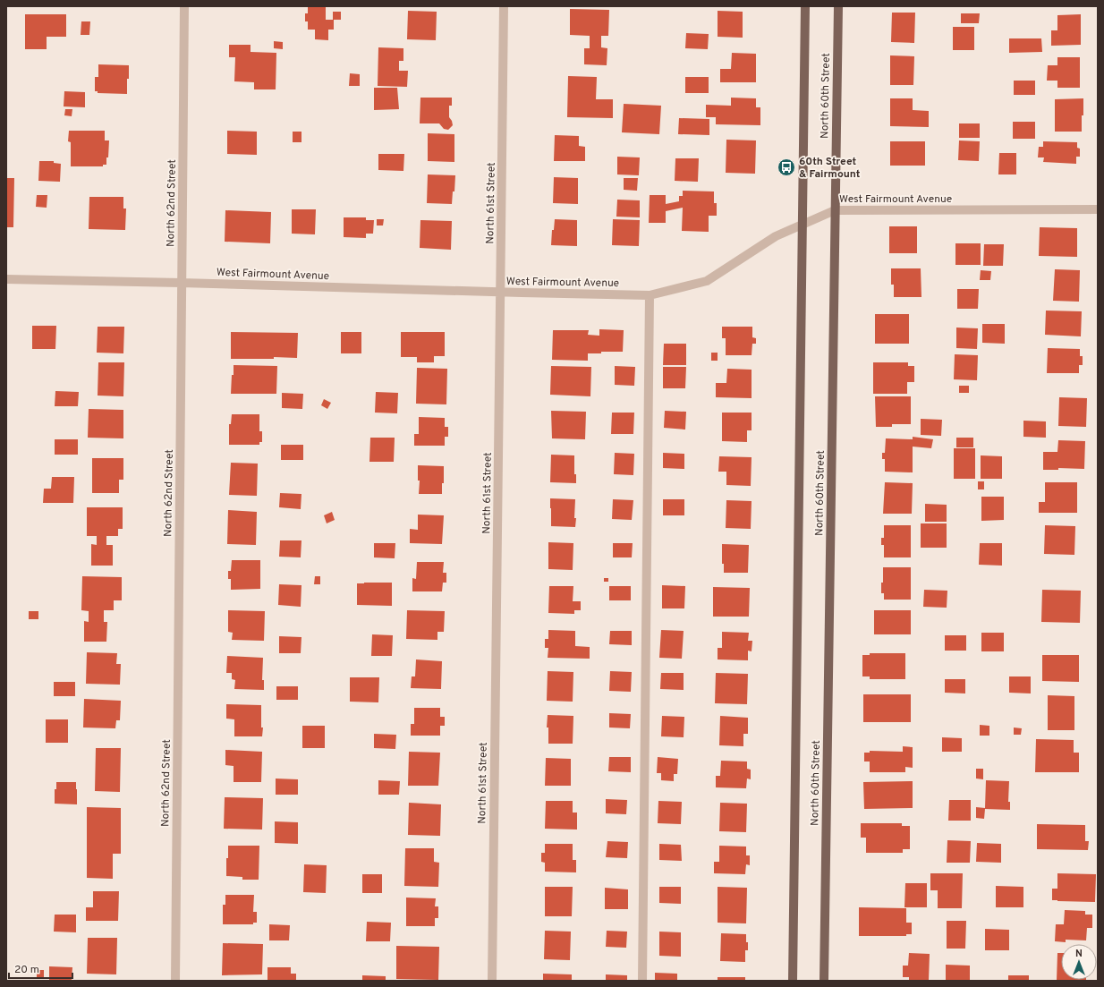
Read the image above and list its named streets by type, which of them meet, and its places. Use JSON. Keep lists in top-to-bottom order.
{
  "streets": {
    "main road": ["North 60th Street"],
    "street": ["West Fairmount Avenue", "North 62nd Street", "North 61st Street"]
  },
  "crossings": [
    ["North 60th Street", "West Fairmount Avenue"],
    ["West Fairmount Avenue", "North 62nd Street"],
    ["West Fairmount Avenue", "North 61st Street"]
  ],
  "places": {
    "bus stop": ["60th Street & Fairmount"]
  },
  "scale_bar": "20 m",
  "north": "top"
}
